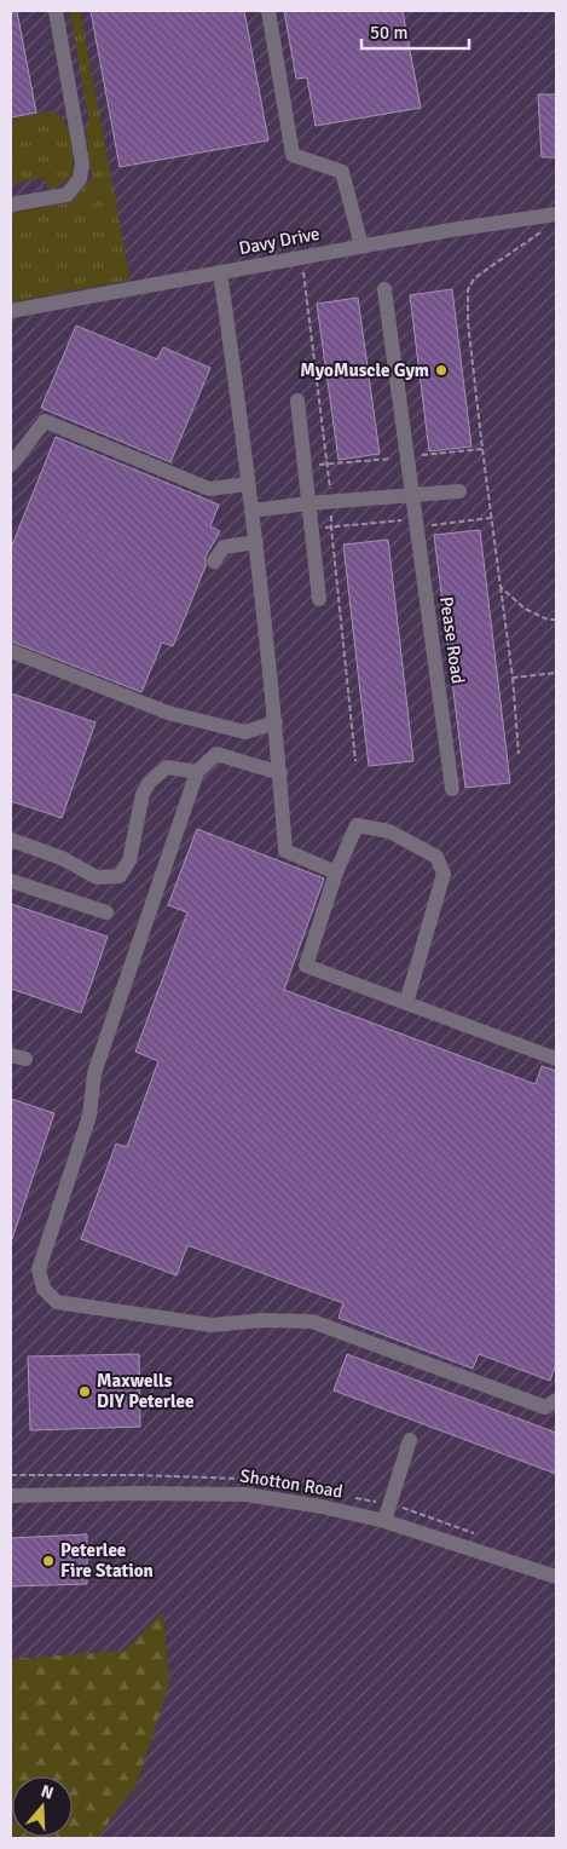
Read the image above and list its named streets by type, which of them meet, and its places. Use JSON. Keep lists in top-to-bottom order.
{
  "streets": {
    "street": ["Davy Drive", "Pease Road", "Shotton Road"]
  },
  "places": ["MyoMuscle Gym", "Maxwells DIY Peterlee", "Peterlee Fire Station"],
  "scale_bar": "50 m",
  "north": "top"
}
